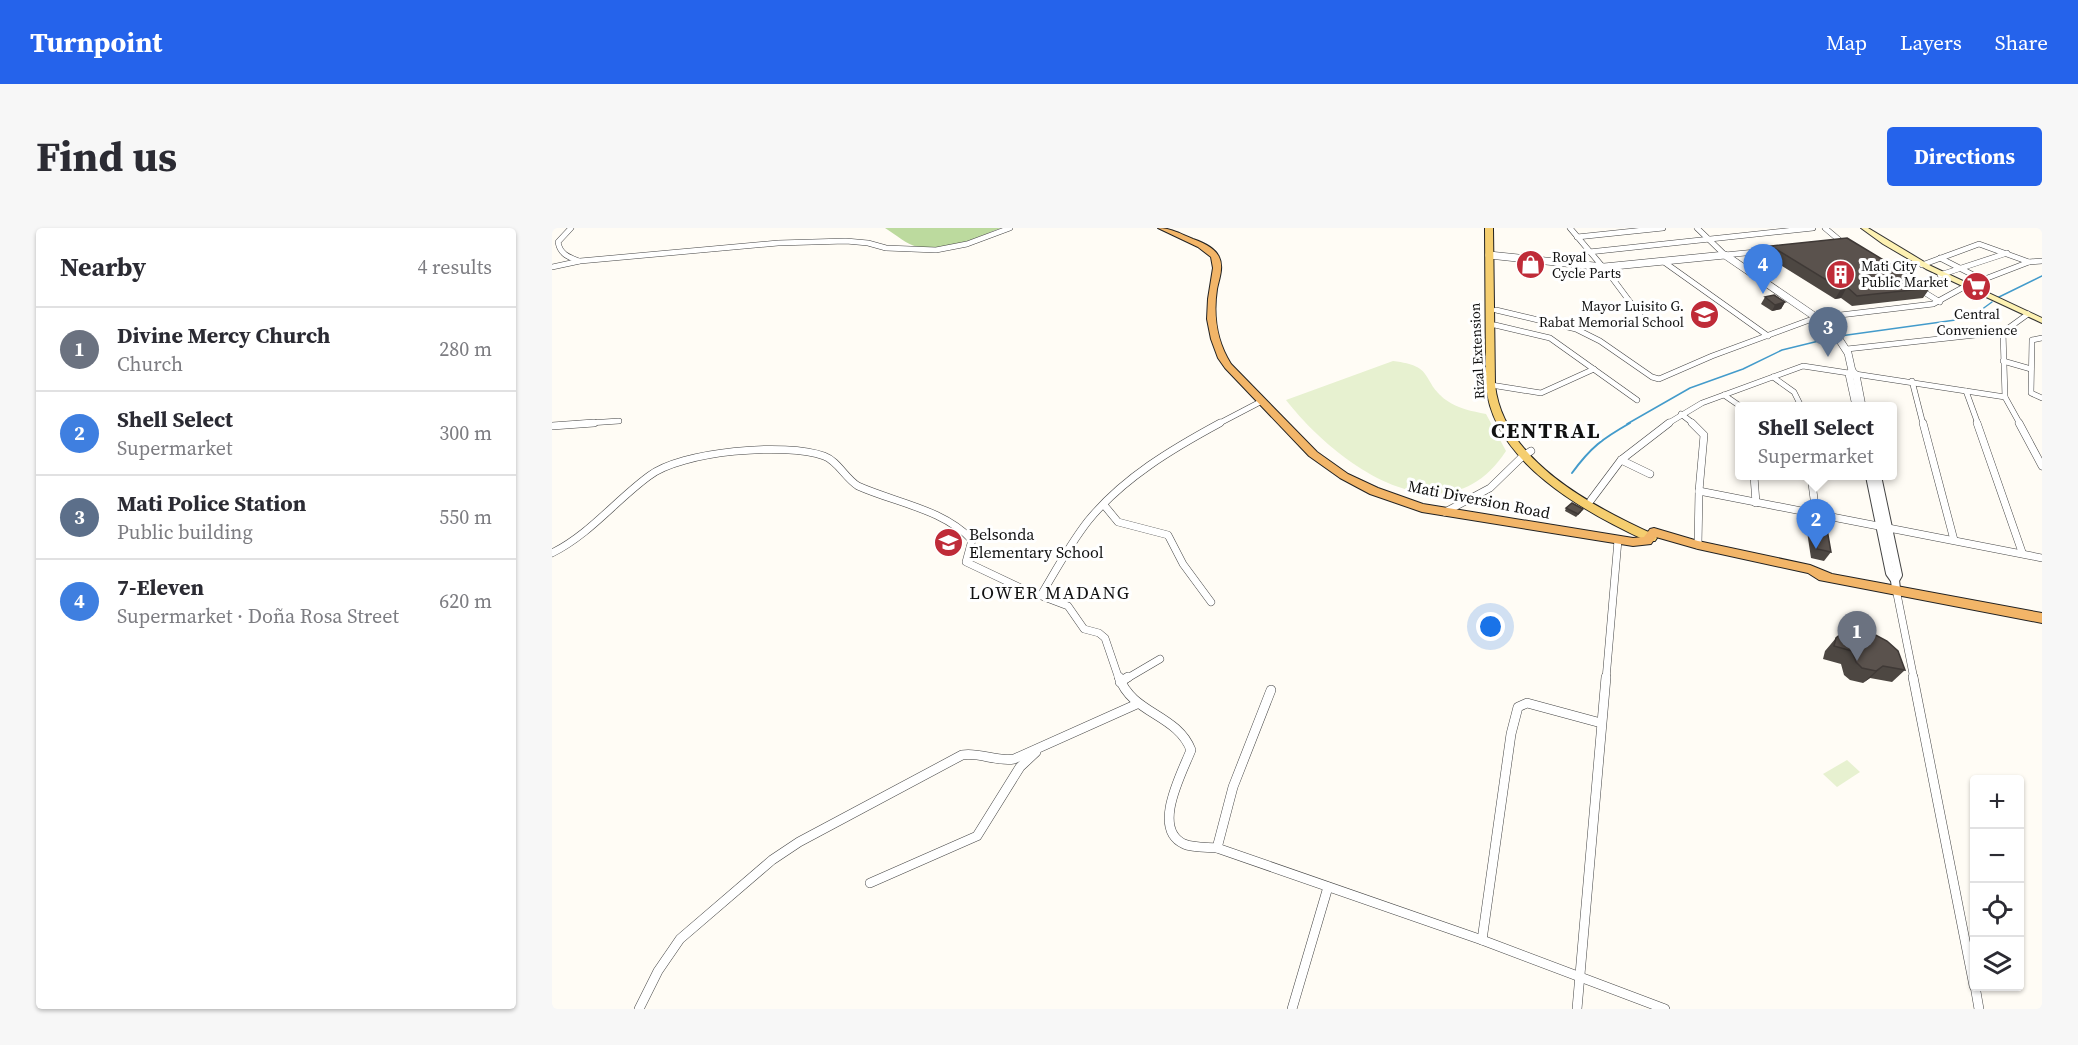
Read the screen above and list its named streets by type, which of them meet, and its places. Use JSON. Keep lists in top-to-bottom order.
{
  "streets": {
    "highway": ["Mati Diversion Road"],
    "main road": ["Rizal Extension"]
  },
  "crossings": [
    ["Rizal Extension", "Mati Diversion Road"]
  ],
  "districts": ["CENTRAL", "LOWER MADANG"],
  "places": {
    "shop": ["Royal Cycle Parts"],
    "building": ["Mati City Public Market"],
    "supermarket": ["Central Convenience"],
    "school or university": ["Mayor Luisito G. Rabat Memorial School", "Belsonda Elementary School"]
  },
  "page": {
    "header": "Turnpoint",
    "nav": ["Map", "Layers", "Share"],
    "title": "Find us",
    "buttons": "Directions",
    "heading": ["Nearby", "4 results"],
    "pins": [
      "4",
      "3",
      "2",
      "1"
    ],
    "list": [
      {
        "mark": "1",
        "name": "Divine Mercy Church",
        "note": "Church",
        "value": "280 m"
      },
      {
        "mark": "2",
        "name": "Shell Select",
        "note": "Supermarket",
        "value": "300 m"
      },
      {
        "mark": "3",
        "name": "Mati Police Station",
        "note": "Public building",
        "value": "550 m"
      },
      {
        "mark": "4",
        "name": "7-Eleven",
        "note": "Supermarket · Doña Rosa Street",
        "value": "620 m"
      }
    ],
    "popup": ["Shell Select", "Supermarket"],
    "map_buttons": ["+", "−"]
  }
}
